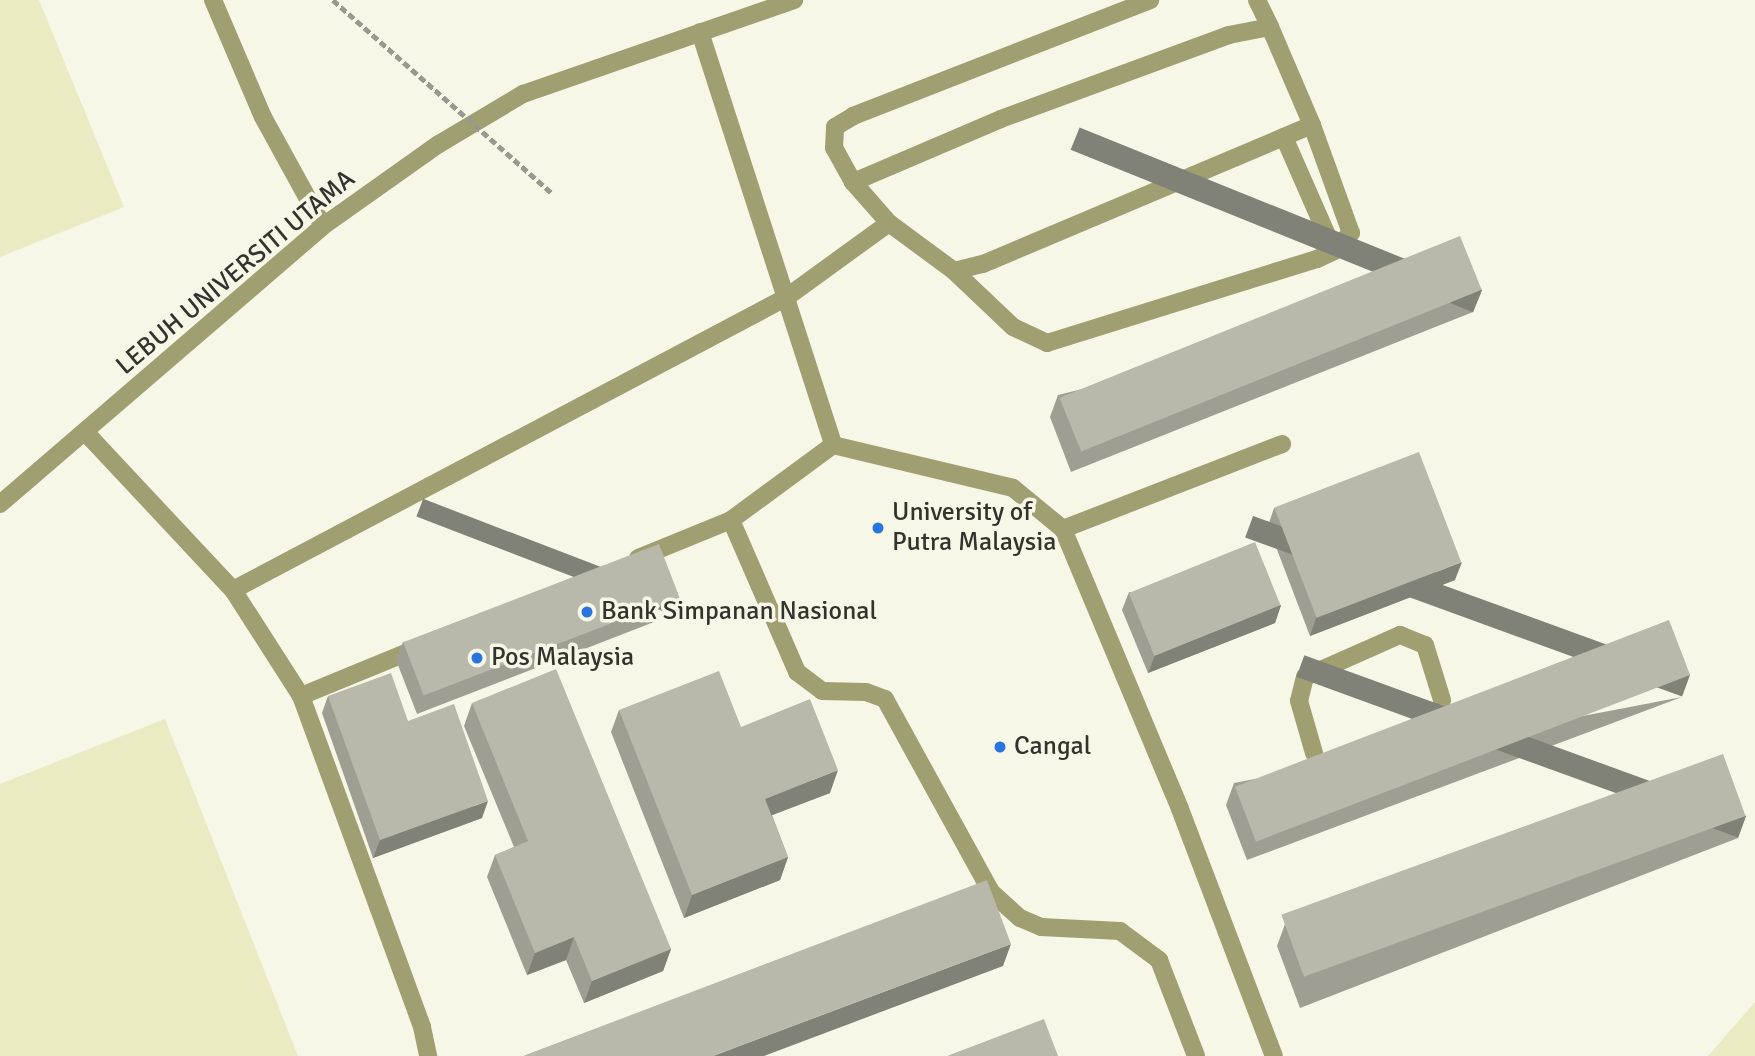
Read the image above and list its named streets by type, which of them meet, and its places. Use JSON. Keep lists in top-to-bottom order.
{
  "streets": {
    "street": ["LEBUH UNIVERSITI UTAMA"]
  },
  "places": [
    "University of Putra Malaysia",
    "Bank Simpanan Nasional",
    "Pos Malaysia",
    "Cangal"
  ]
}
